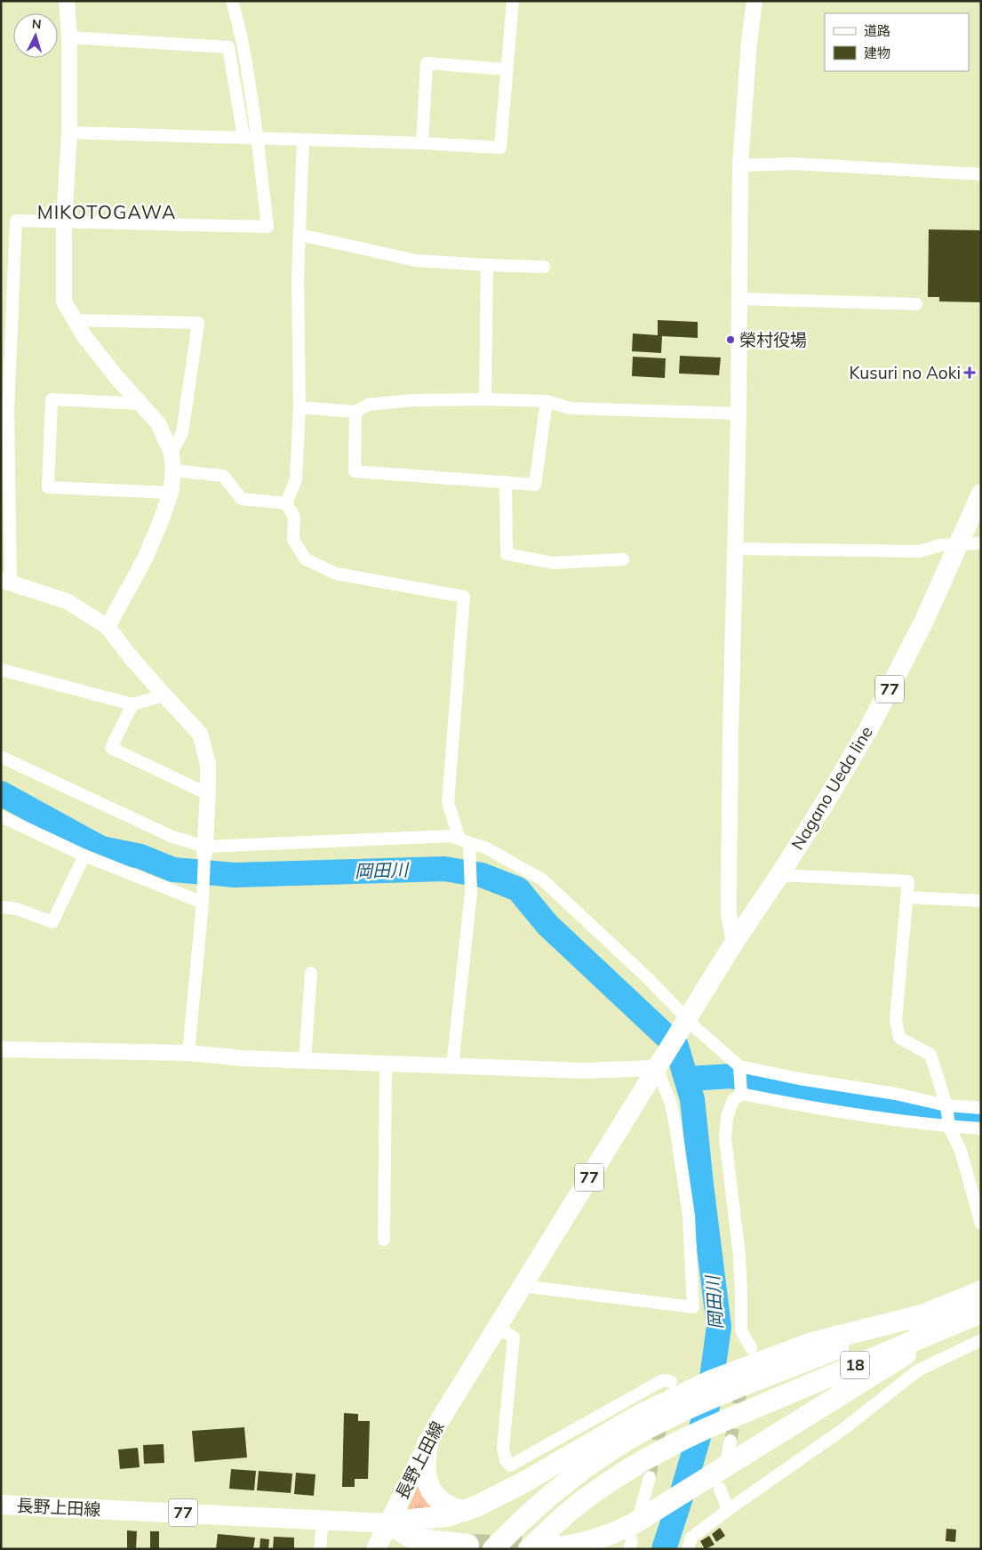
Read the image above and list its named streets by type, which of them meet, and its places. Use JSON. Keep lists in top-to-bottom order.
{
  "streets": {
    "highway": ["18"],
    "main road": ["77", "Nagano Ueda line", "長野上田線"]
  },
  "crossings": [
    ["77", "長野上田線"],
    ["Nagano Ueda line", "長野上田線"]
  ],
  "districts": ["MIKOTOGAWA"],
  "water": ["岡田川"],
  "places": {
    "other": ["榮村役場"],
    "health": ["Kusuri no Aoki"]
  },
  "legend": ["道路", "建物"],
  "north": "top"
}
